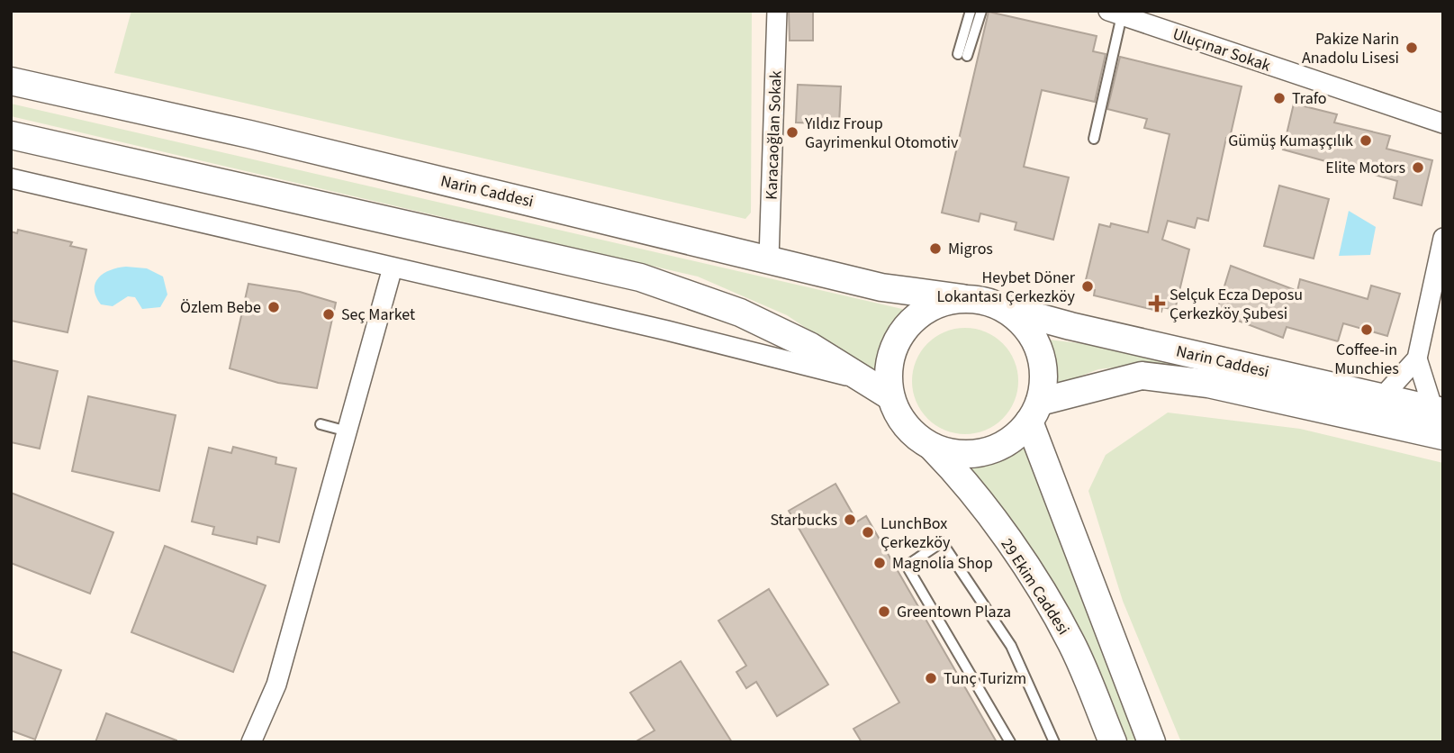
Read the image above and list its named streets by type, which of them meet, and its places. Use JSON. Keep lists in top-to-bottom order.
{
  "streets": {
    "main road": ["Narin Caddesi", "29 Ekim Caddesi"],
    "street": ["Uluçınar Sokak", "Karacaoğlan Sokak"]
  },
  "crossings": [
    ["Karacaoğlan Sokak", "Narin Caddesi"],
    ["Narin Caddesi", "29 Ekim Caddesi"]
  ],
  "places": {
    "other": [
      "Pakize Narin Anadolu Lisesi",
      "Trafo",
      "Yıldız Froup Gayrimenkul Otomotiv",
      "Gümüş Kumaşçılık",
      "Elite Motors",
      "Migros",
      "Heybet Döner Lokantası Çerkezköy",
      "Özlem Bebe",
      "Seç Market",
      "Coffee-in Munchies",
      "Starbucks",
      "LunchBox Çerkezköy",
      "Magnolia Shop",
      "Greentown Plaza",
      "Tunç Turizm"
    ],
    "health": ["Selçuk Ecza Deposu Çerkezköy Şubesi"]
  }
}
